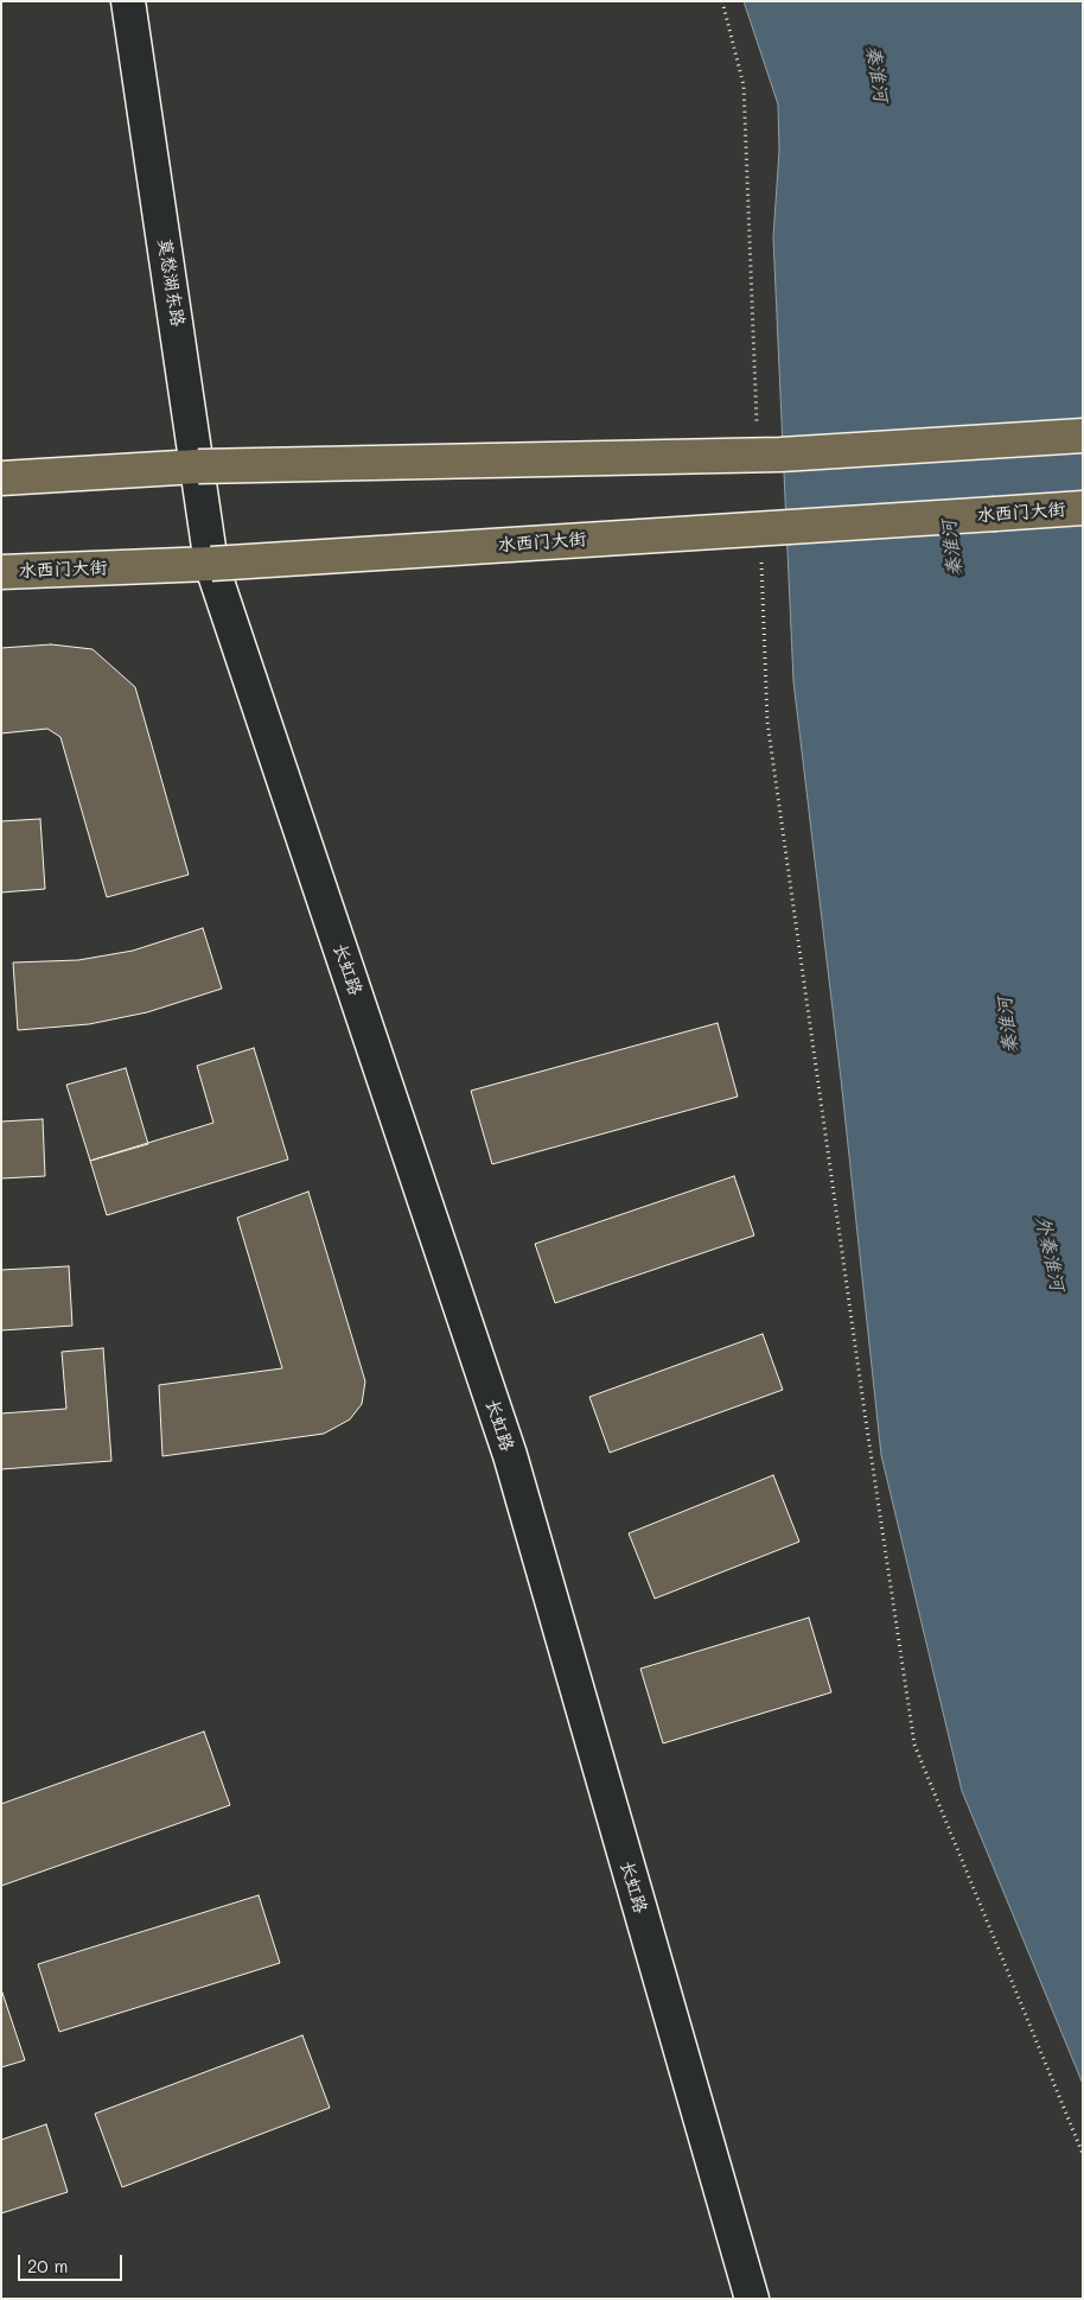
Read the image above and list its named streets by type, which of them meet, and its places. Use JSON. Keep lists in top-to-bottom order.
{
  "streets": {
    "main road": ["莫愁湖东路", "水西门大街", "长虹路"]
  },
  "crossings": [
    ["莫愁湖东路", "水西门大街"],
    ["莫愁湖东路", "长虹路"],
    ["水西门大街", "长虹路"]
  ],
  "water": ["秦淮河", "外秦淮河"],
  "scale_bar": "20 m"
}
